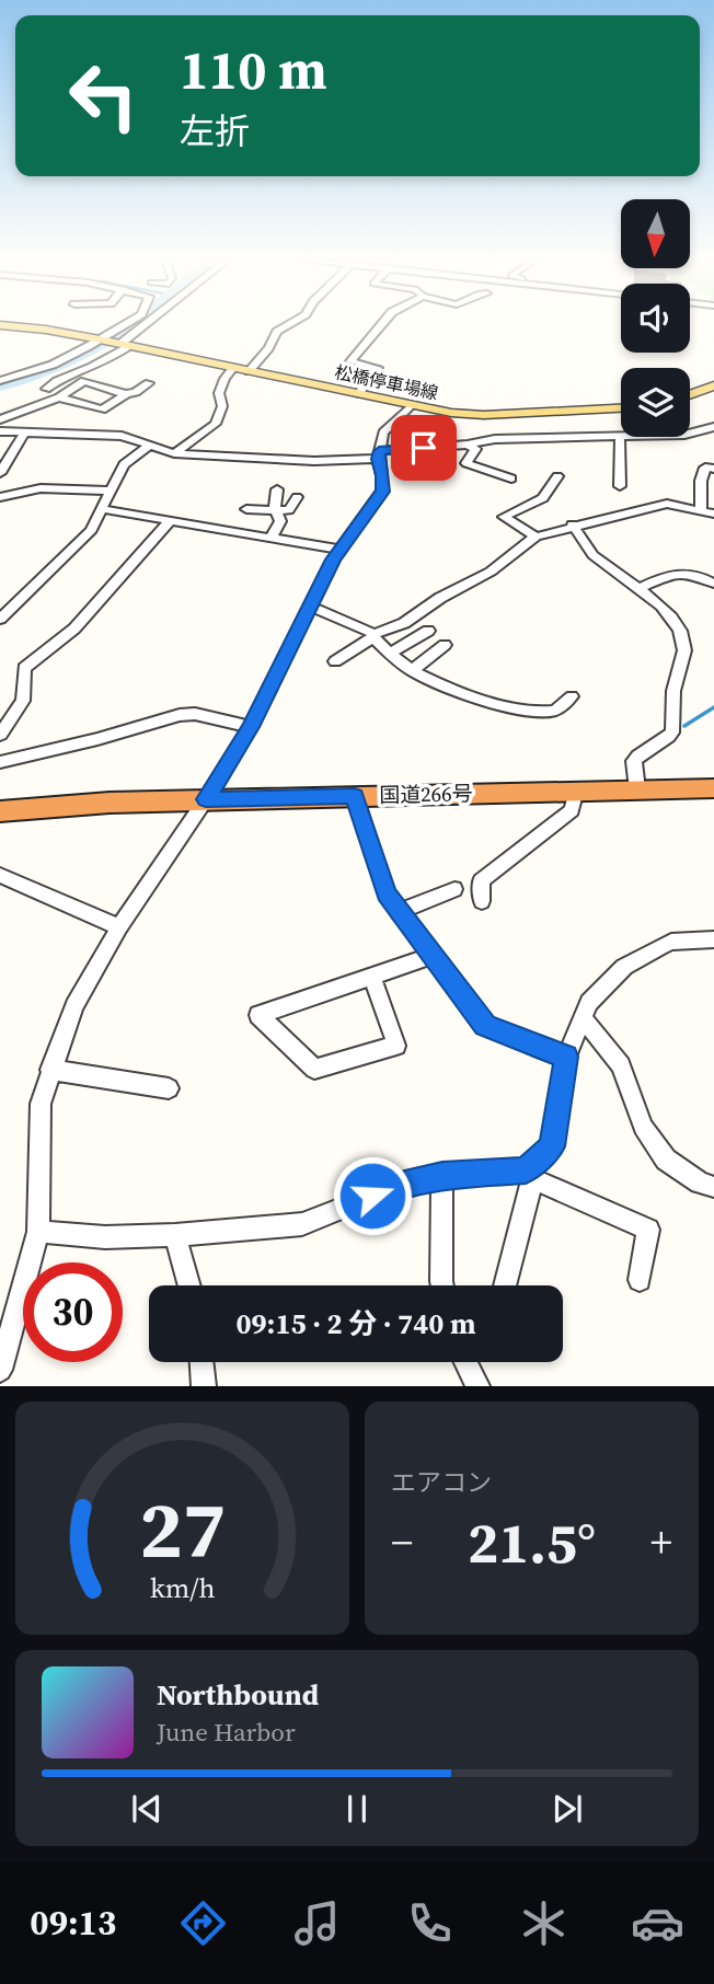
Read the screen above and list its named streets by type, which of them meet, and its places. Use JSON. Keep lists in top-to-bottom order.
{
  "streets": {
    "highway": ["国道266号"],
    "main road": ["松橋停車場線"]
  },
  "north": "bottom",
  "page": {
    "turn": ["110 m", "左折"],
    "limit": "30",
    "trip": "09:15 · 2 分 · 740 m",
    "tile": "エアコン",
    "heat": ["−", "21.5°", "+"],
    "song": ["Northbound", "June Harbor"],
    "tabs": "09:13",
    "gauge": ["27", "km/h"]
  }
}
